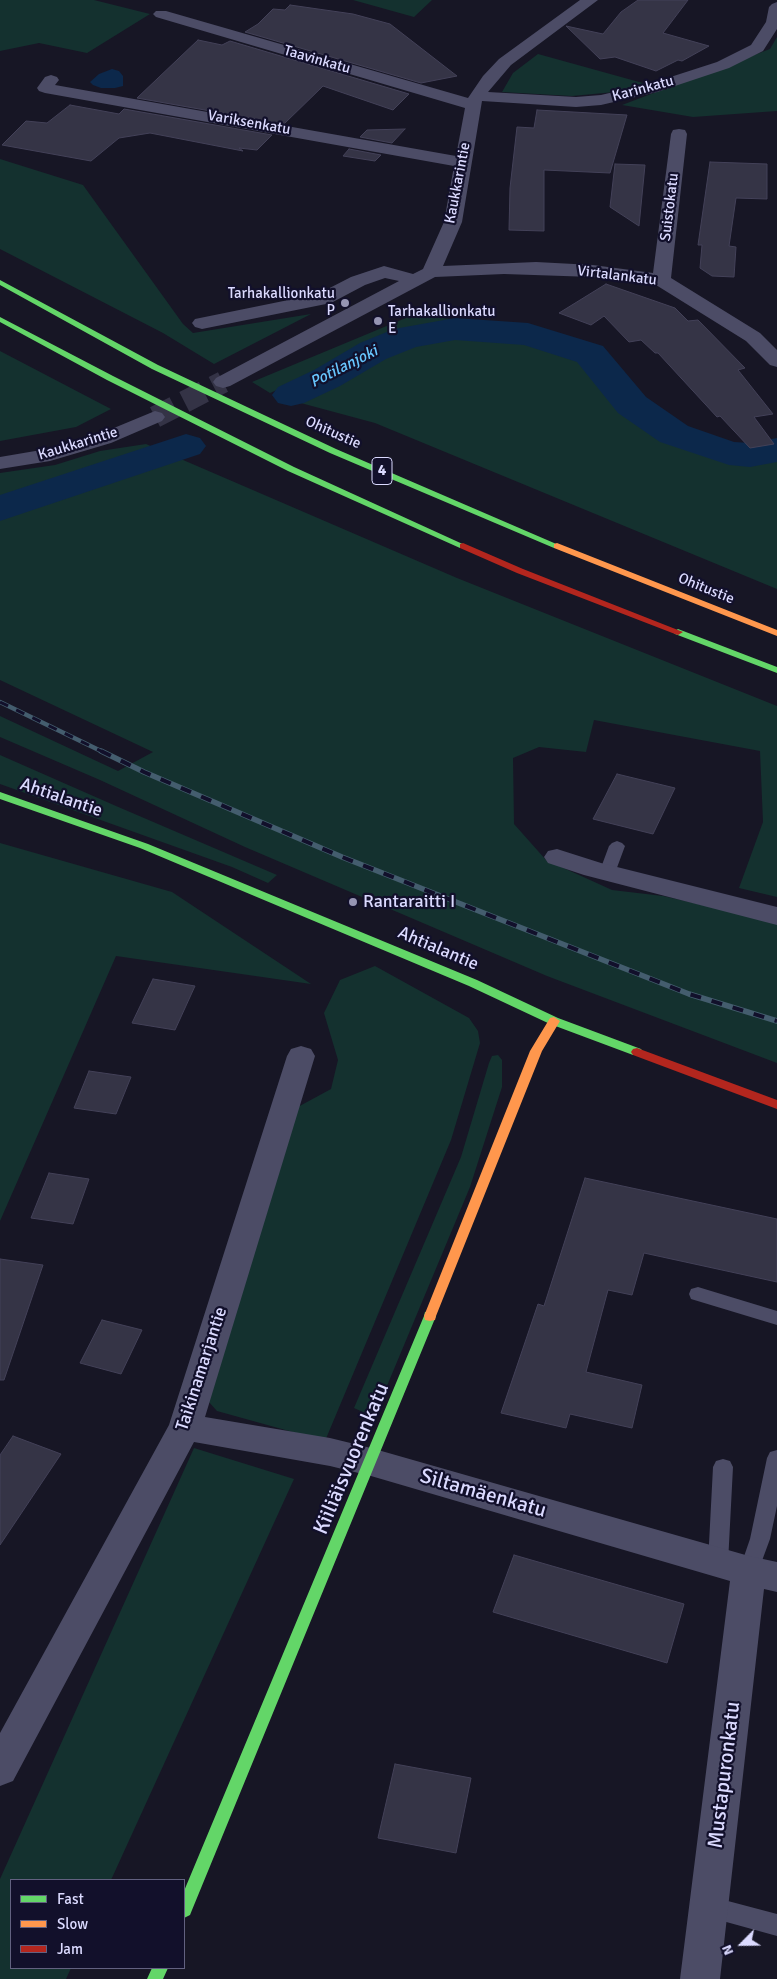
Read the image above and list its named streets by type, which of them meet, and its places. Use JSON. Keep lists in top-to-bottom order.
{
  "streets": {
    "main road": [
      "Ohitustie",
      "4",
      "Ahtialantie",
      "Kiiliäisvuorenkatu"
    ],
    "street": [
      "Taavinkatu",
      "Karinkatu",
      "Variksenkatu",
      "Kaukkarintie",
      "Suistokatu",
      "Virtalankatu",
      "Taikinamarjantie",
      "Siltamäenkatu",
      "Mustapuronkatu"
    ]
  },
  "crossings": [
    ["Taavinkatu", "Karinkatu"],
    ["Taavinkatu", "Kaukkarintie"],
    ["Karinkatu", "Kaukkarintie"],
    ["Variksenkatu", "Kaukkarintie"],
    ["Kaukkarintie", "Virtalankatu"],
    ["Suistokatu", "Virtalankatu"],
    ["Ahtialantie", "Kiiliäisvuorenkatu"],
    ["Taikinamarjantie", "Siltamäenkatu"],
    ["Kiiliäisvuorenkatu", "Siltamäenkatu"],
    ["Siltamäenkatu", "Mustapuronkatu"]
  ],
  "water": ["Potilanjoki"],
  "places": ["Tarhakallionkatu P", "Tarhakallionkatu E", "Rantaraitti I"],
  "legend": ["Fast", "Slow", "Jam"],
  "north": "bottom left"
}
